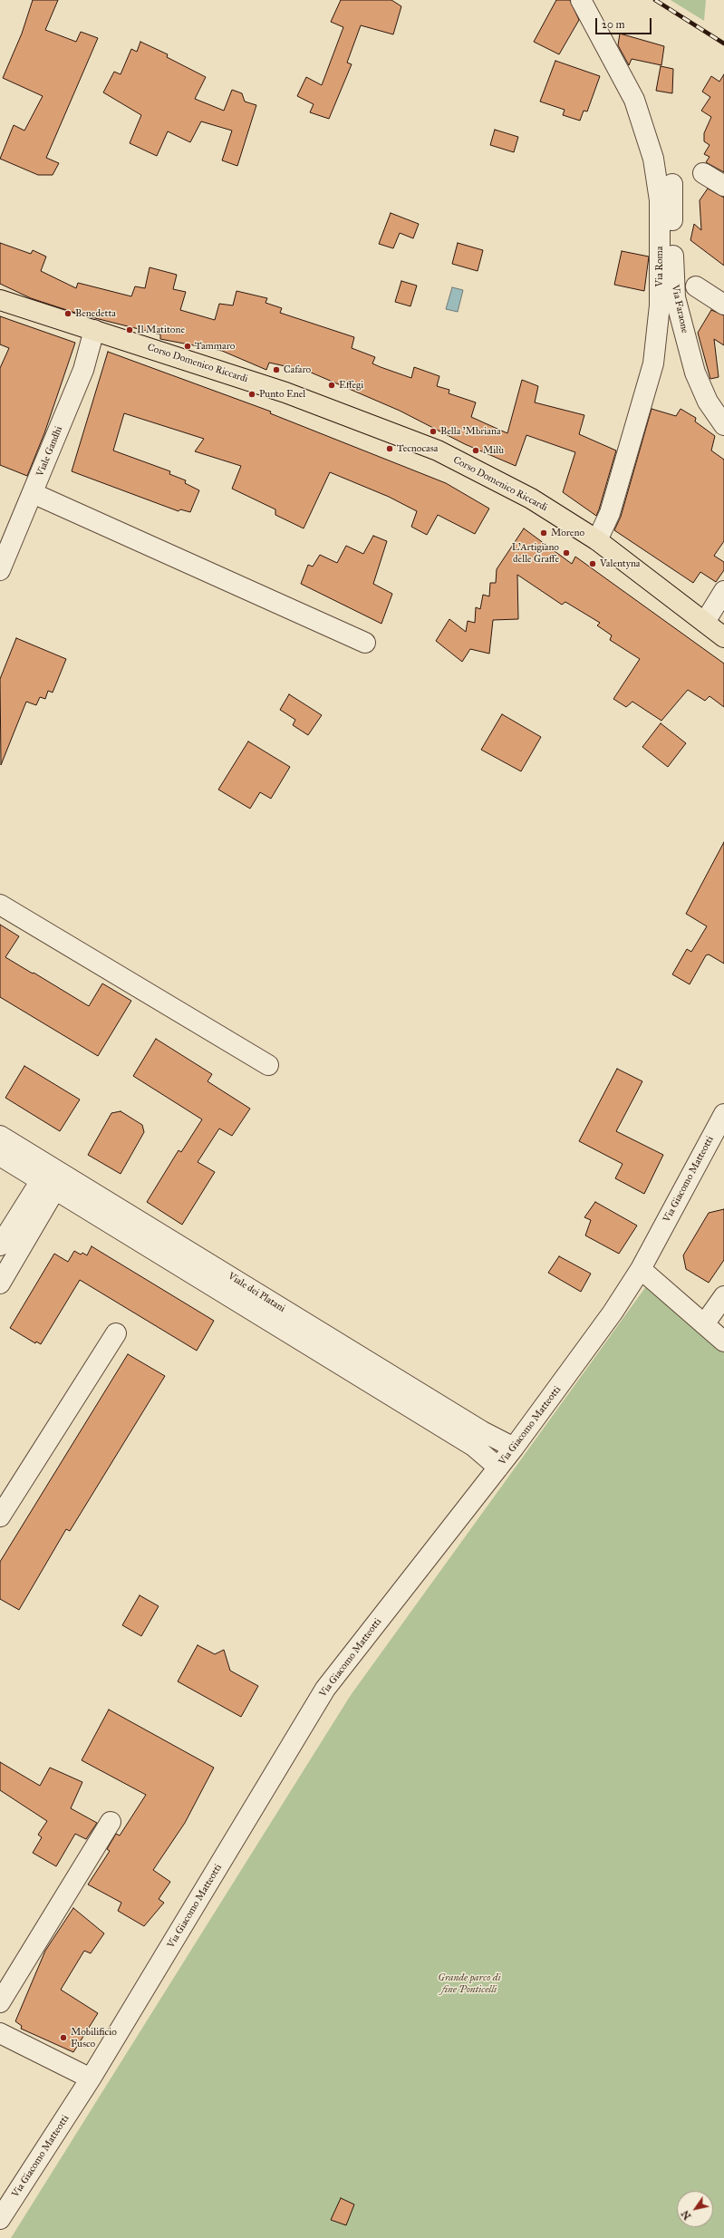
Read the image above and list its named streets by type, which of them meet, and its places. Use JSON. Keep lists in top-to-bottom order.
{
  "streets": {
    "main road": ["Corso Domenico Riccardi"],
    "street": [
      "Via Roma",
      "Via Faraone",
      "Viale Gandhi",
      "Via Giacomo Matteotti",
      "Viale dei Platani"
    ]
  },
  "crossings": [
    ["Via Roma", "Corso Domenico Riccardi"],
    ["Corso Domenico Riccardi", "Viale Gandhi"],
    ["Via Giacomo Matteotti", "Viale dei Platani"]
  ],
  "parks": ["Grande parco di fine Ponticelli"],
  "places": [
    "Benedetta",
    "Il Matitone",
    "Tammaro",
    "Cafaro",
    "Effegi",
    "Punto Enel",
    "Bella 'Mbriana",
    "Tecnocasa",
    "Milù",
    "Moreno",
    "L'Artigiano delle Graffe",
    "Valentyna",
    "Mobilificio Fusco"
  ],
  "scale_bar": "20 m",
  "north": "bottom left"
}
